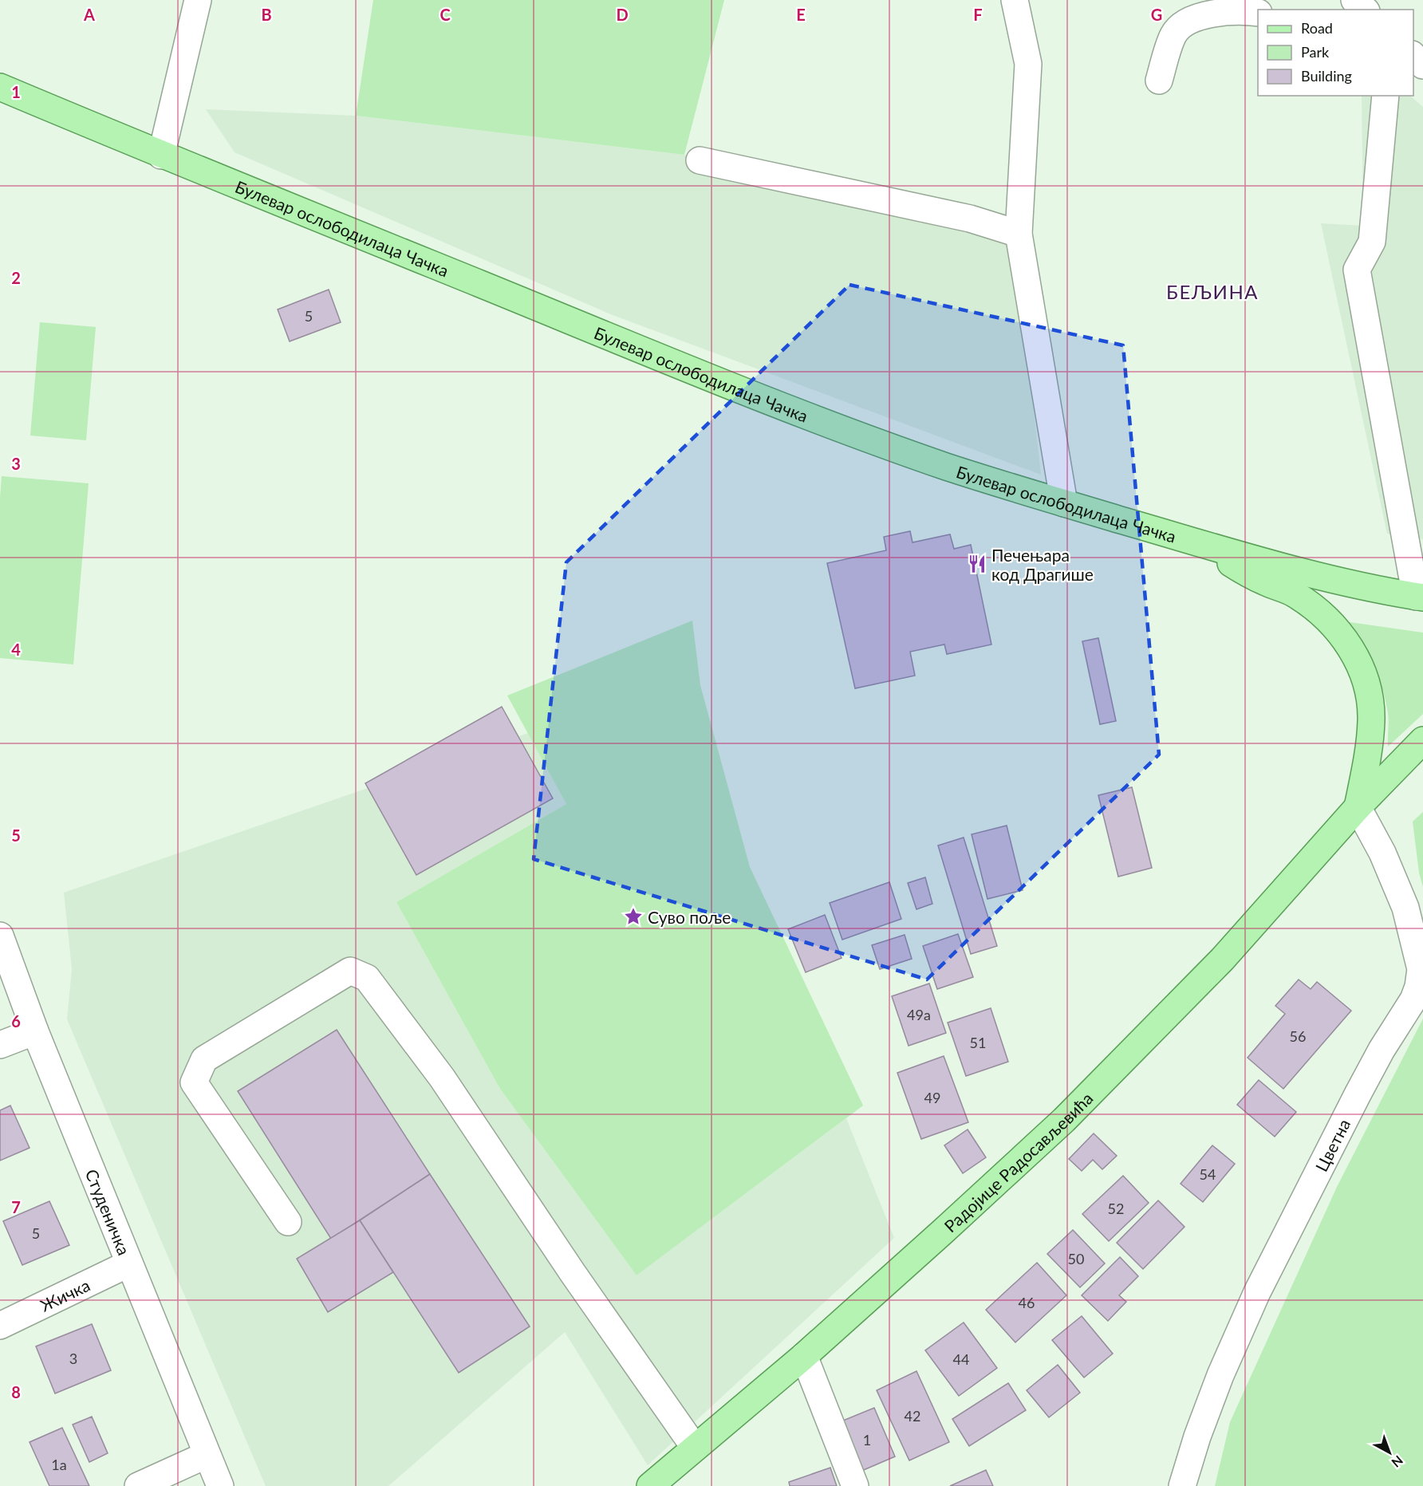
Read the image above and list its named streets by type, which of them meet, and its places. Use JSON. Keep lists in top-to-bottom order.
{
  "streets": {
    "main road": ["Булевар ослободилаца Чачка", "Радојице Радосављевића"],
    "street": ["Цветна", "Студеничка", "Жичка"]
  },
  "crossings": [
    ["Цветна", "Радојице Радосављевића"],
    ["Студеничка", "Жичка"]
  ],
  "districts": ["БЕЉИНА"],
  "places": {
    "restaurant": ["Печењара код Драгише"],
    "place": ["Суво поље"]
  },
  "house_numbers": [
    "5",
    "49a",
    "56",
    "51",
    "49",
    "54",
    "52",
    "5",
    "50",
    "46",
    "3",
    "44",
    "42",
    "1",
    "1a"
  ],
  "legend": ["Road", "Park", "Building"],
  "north": "bottom right",
  "grid": {
    "columns": [
      "A",
      "B",
      "C",
      "D",
      "E",
      "F",
      "G"
    ],
    "rows": [
      "1",
      "2",
      "3",
      "4",
      "5",
      "6",
      "7",
      "8"
    ]
  }
}
